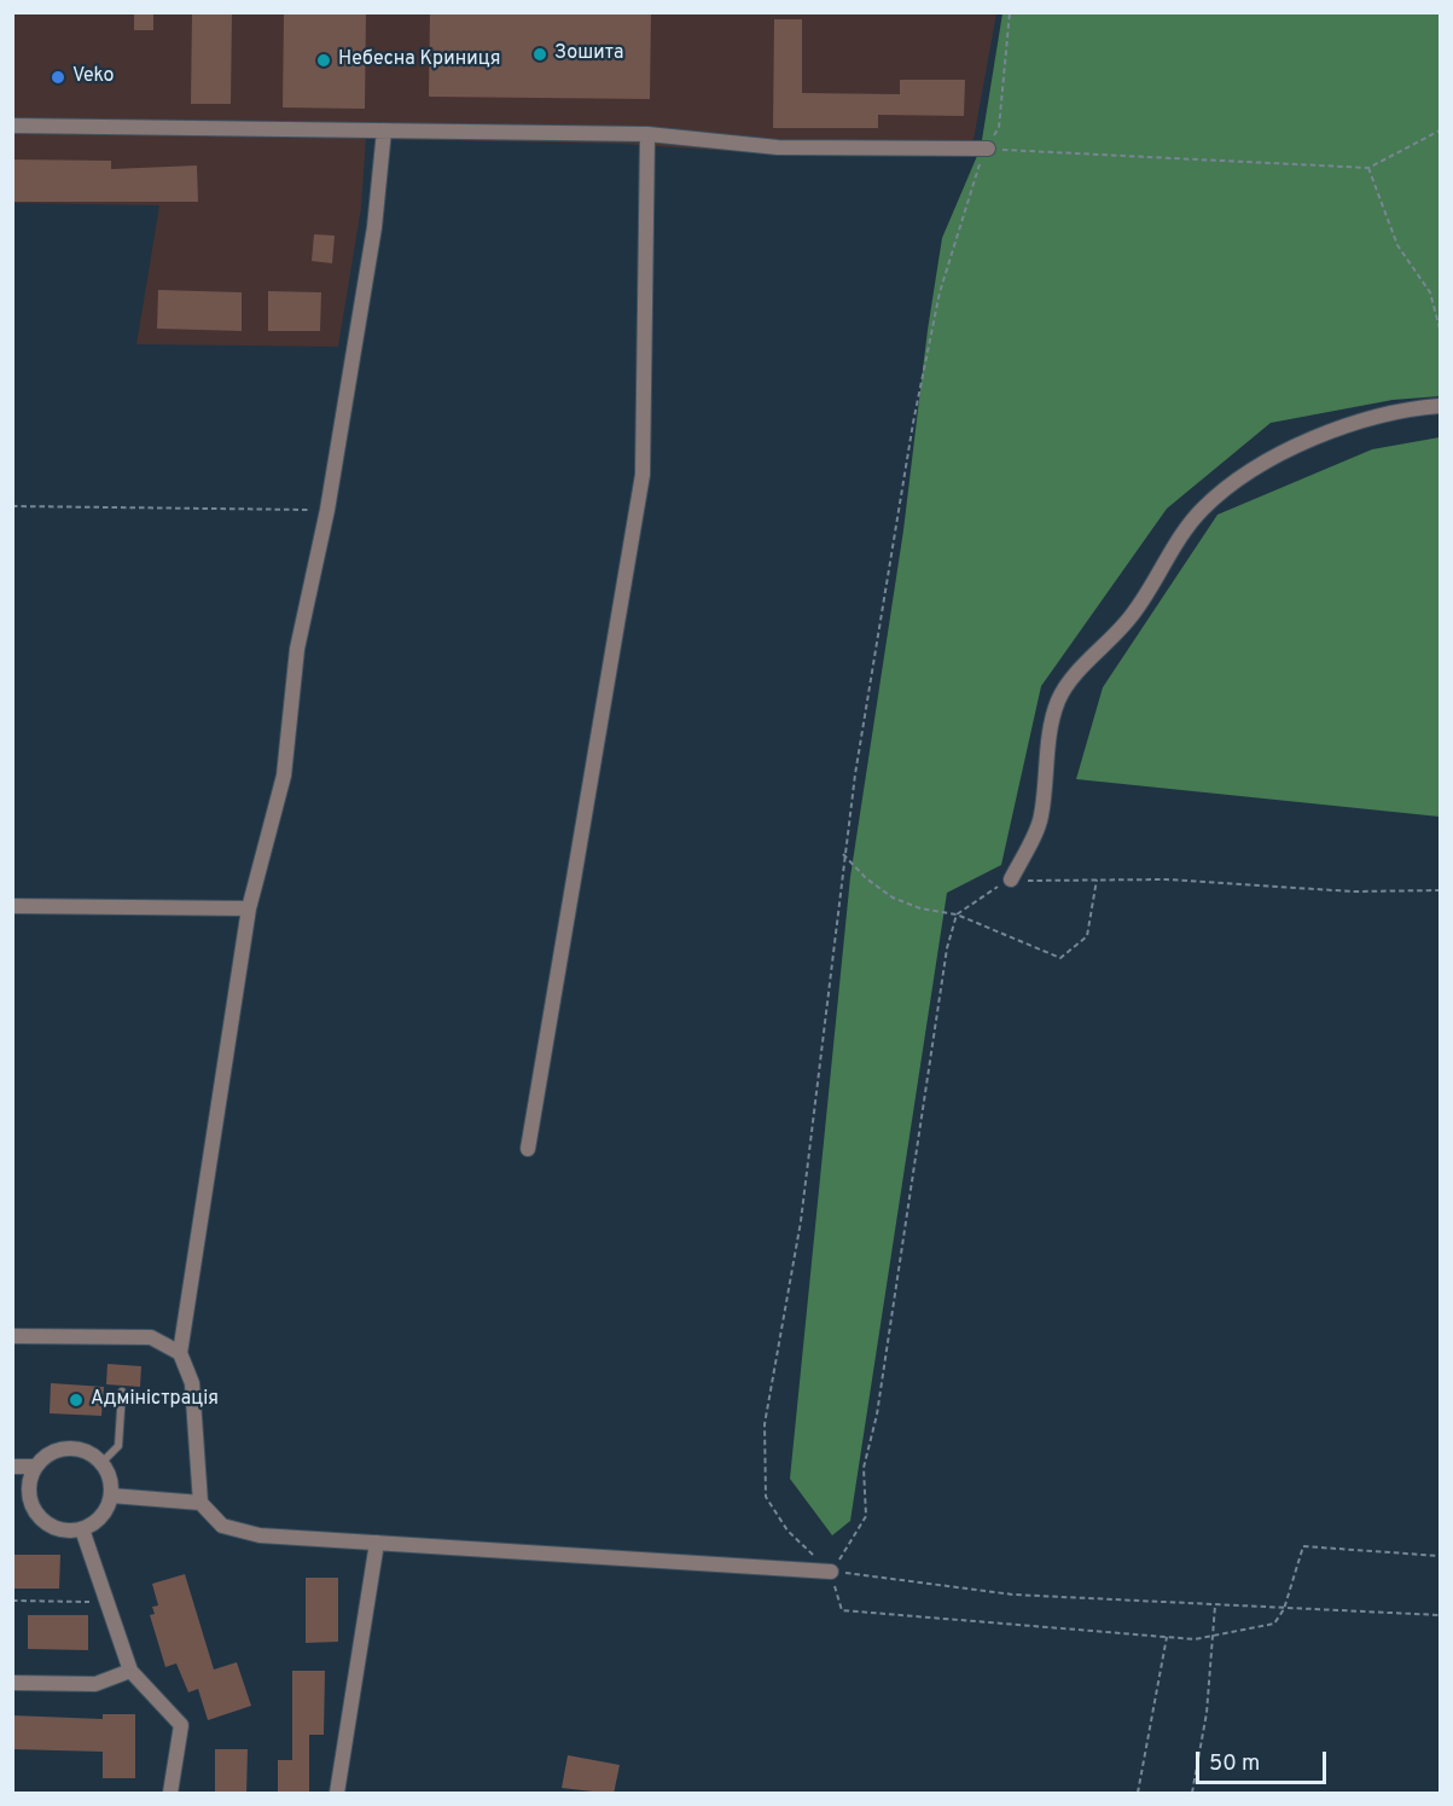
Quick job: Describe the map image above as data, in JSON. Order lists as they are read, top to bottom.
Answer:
{
  "places": [
    "Зошита",
    "Небесна Криниця",
    "Veko",
    "Адміністрація"
  ],
  "scale_bar": "50 m"
}
